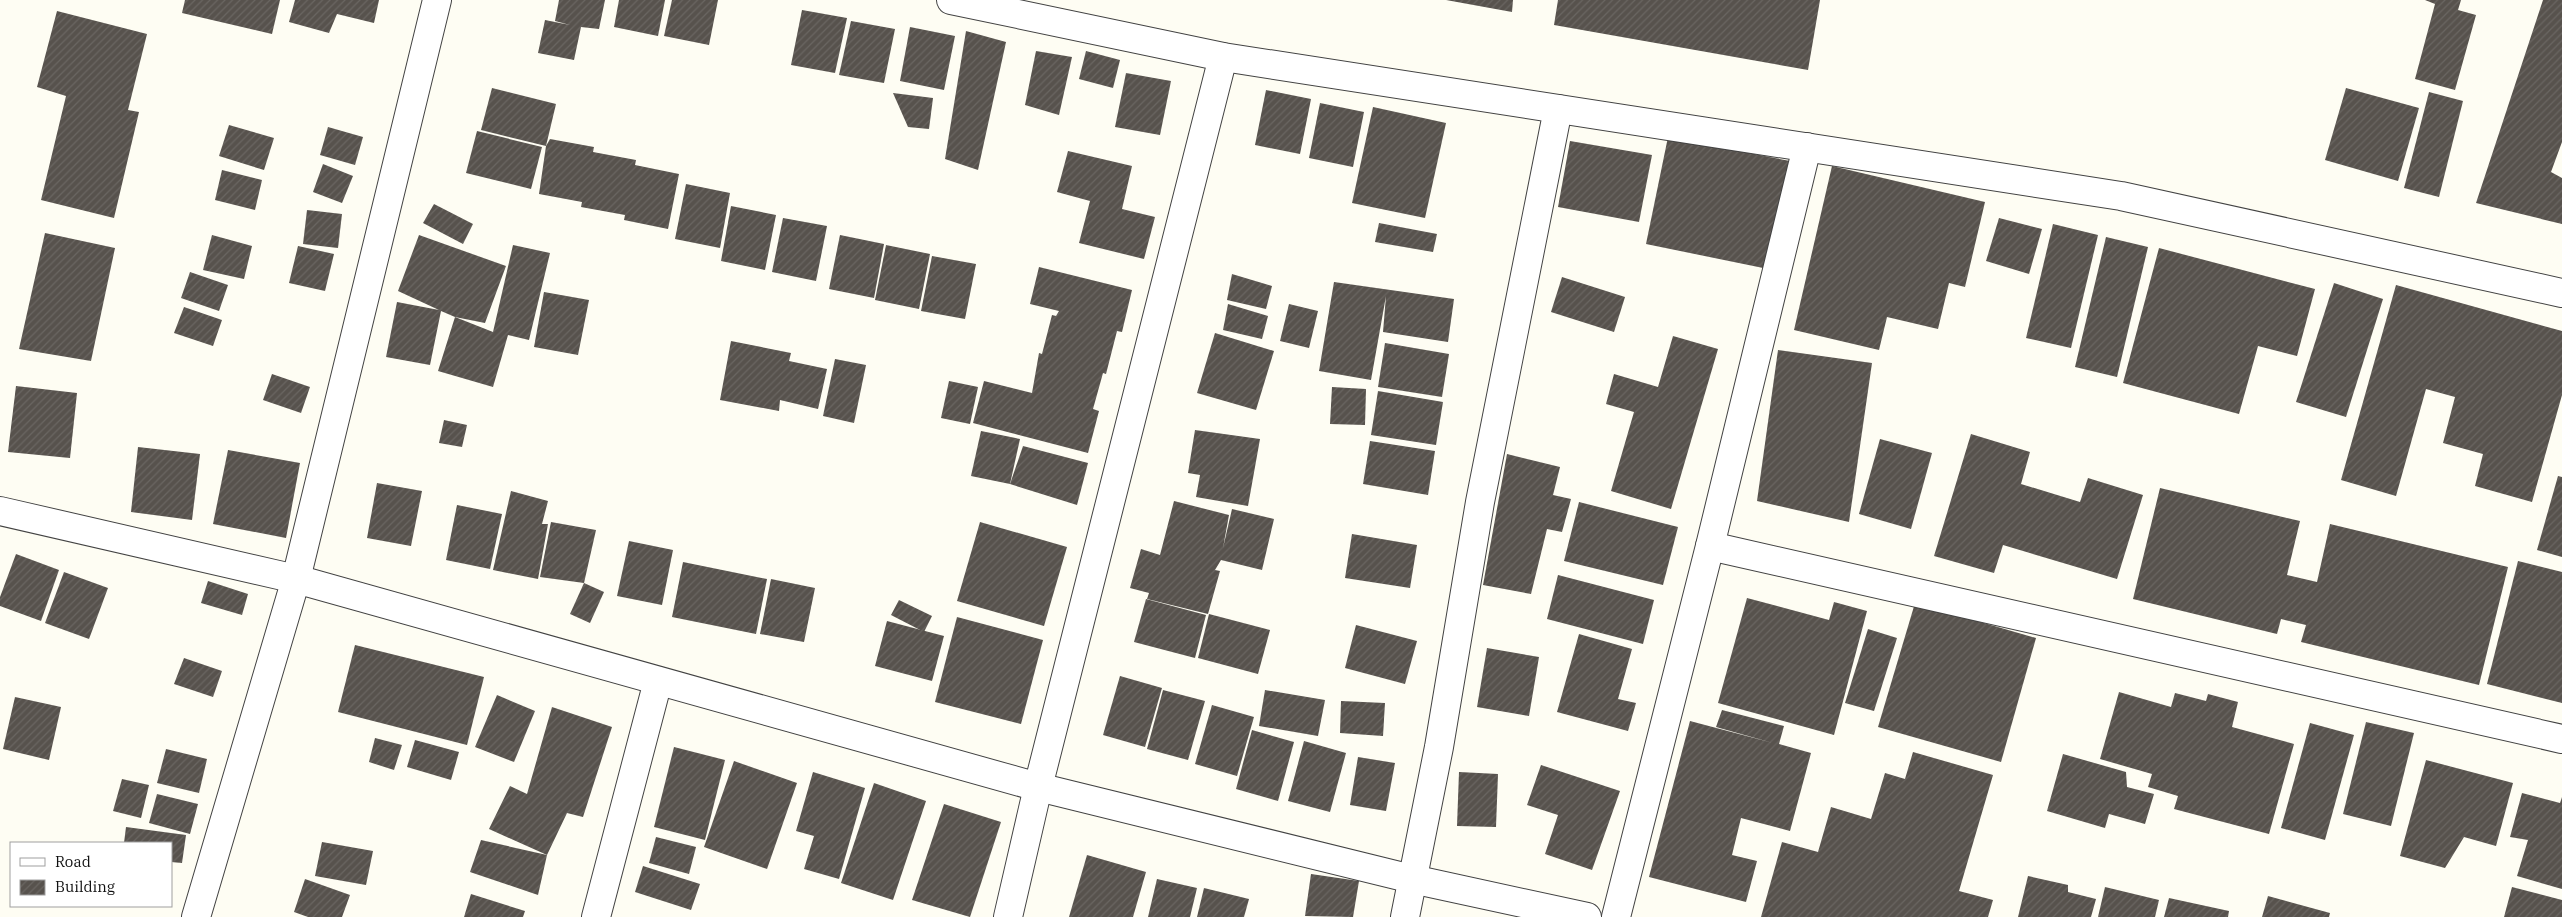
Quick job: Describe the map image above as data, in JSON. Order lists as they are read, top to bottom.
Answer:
{
  "legend": ["Road", "Building"]
}
